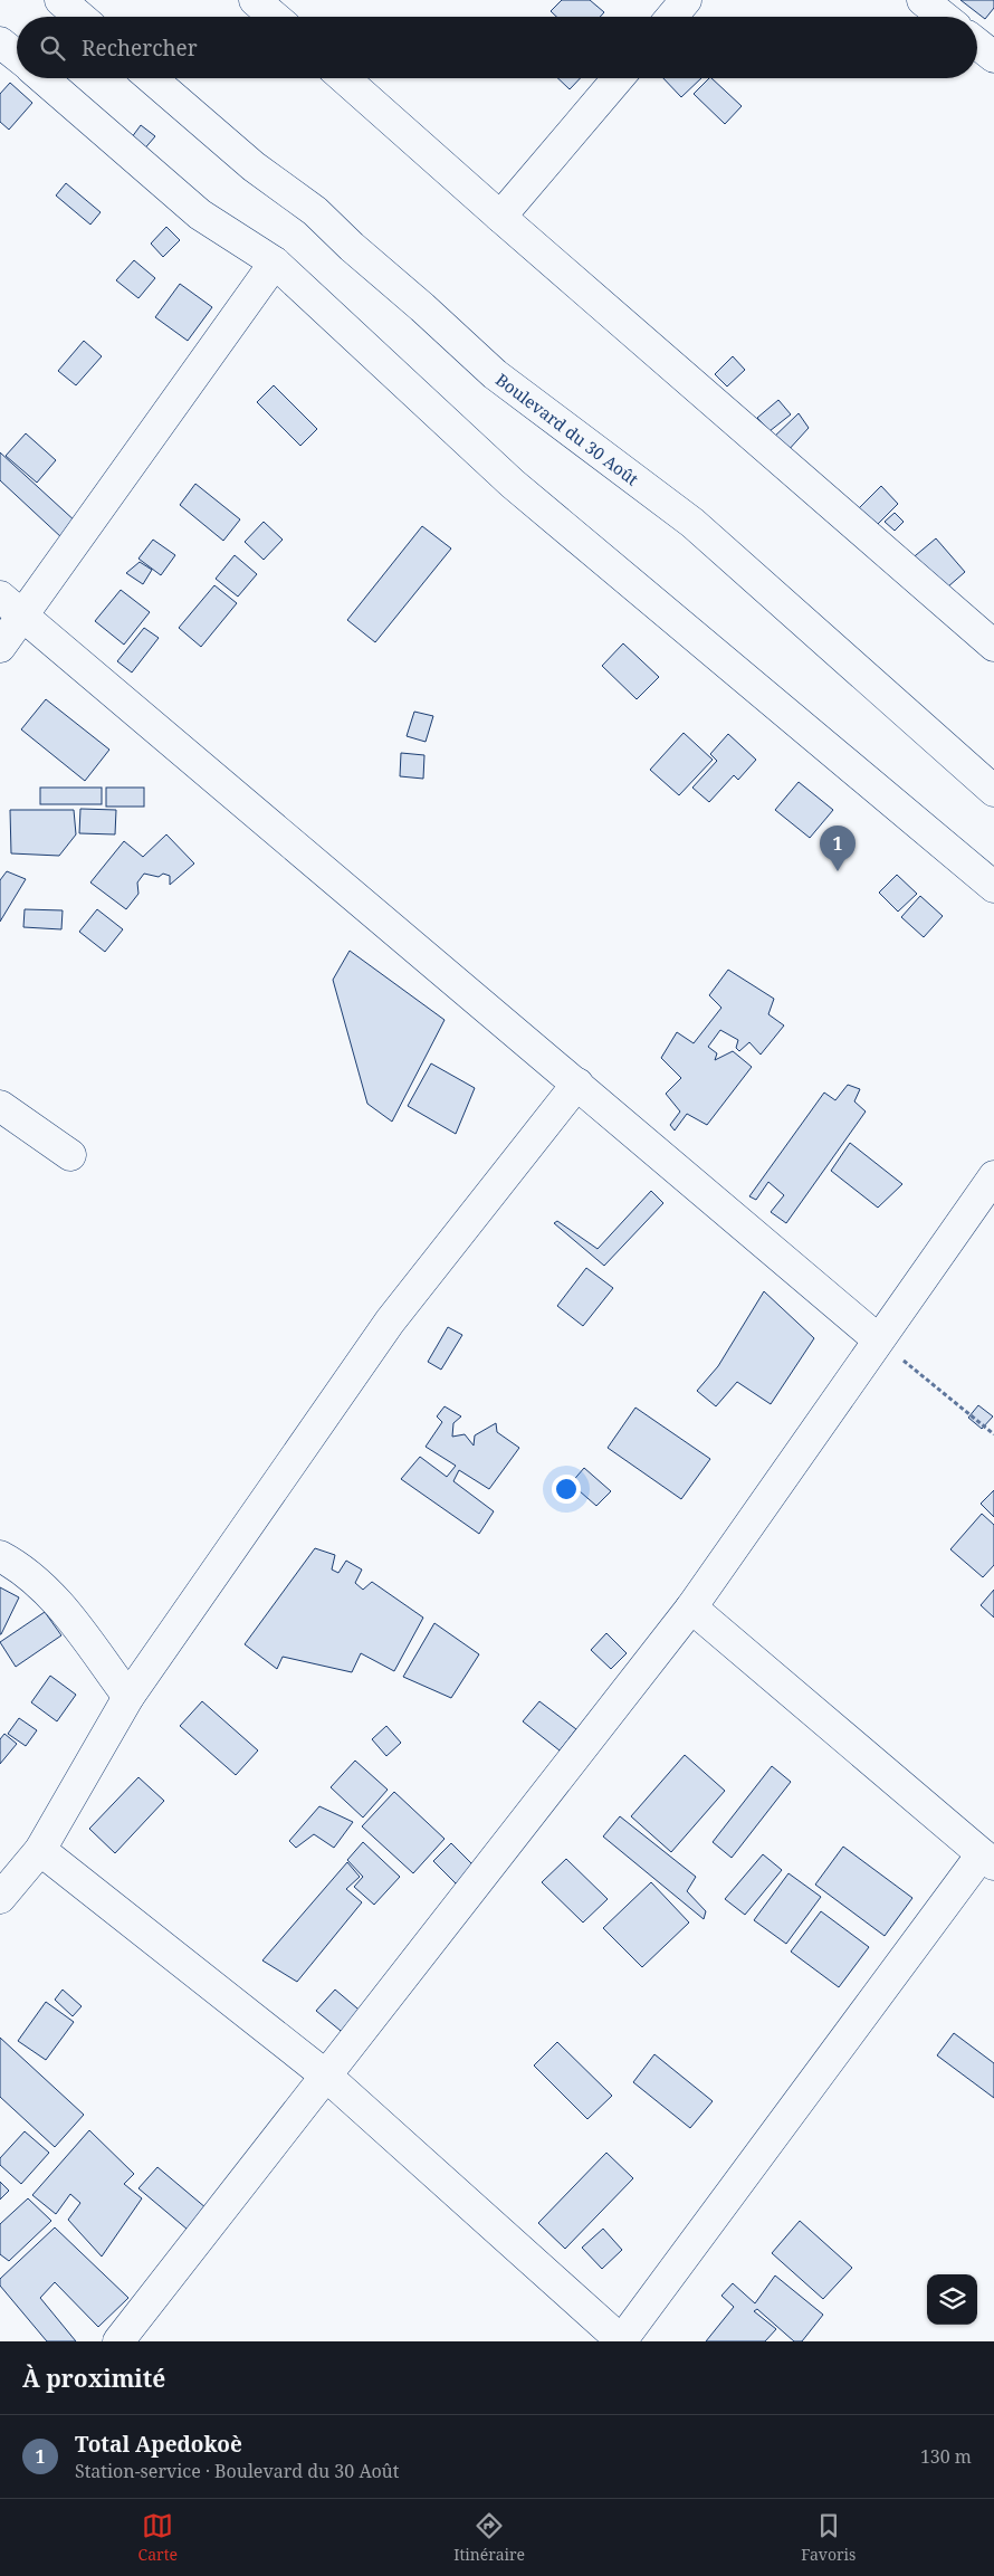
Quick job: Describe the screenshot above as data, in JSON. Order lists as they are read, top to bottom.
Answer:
{
  "streets": {
    "main road": ["Boulevard du 30 Août"]
  },
  "page": {
    "search": "Rechercher",
    "pins": "1",
    "heading": "À proximité",
    "list": [
      {
        "mark": "1",
        "name": "Total Apedokoè",
        "note": "Station-service · Boulevard du 30 Août",
        "value": "130 m"
      }
    ],
    "nav": ["Carte", "Itinéraire", "Favoris"]
  }
}
